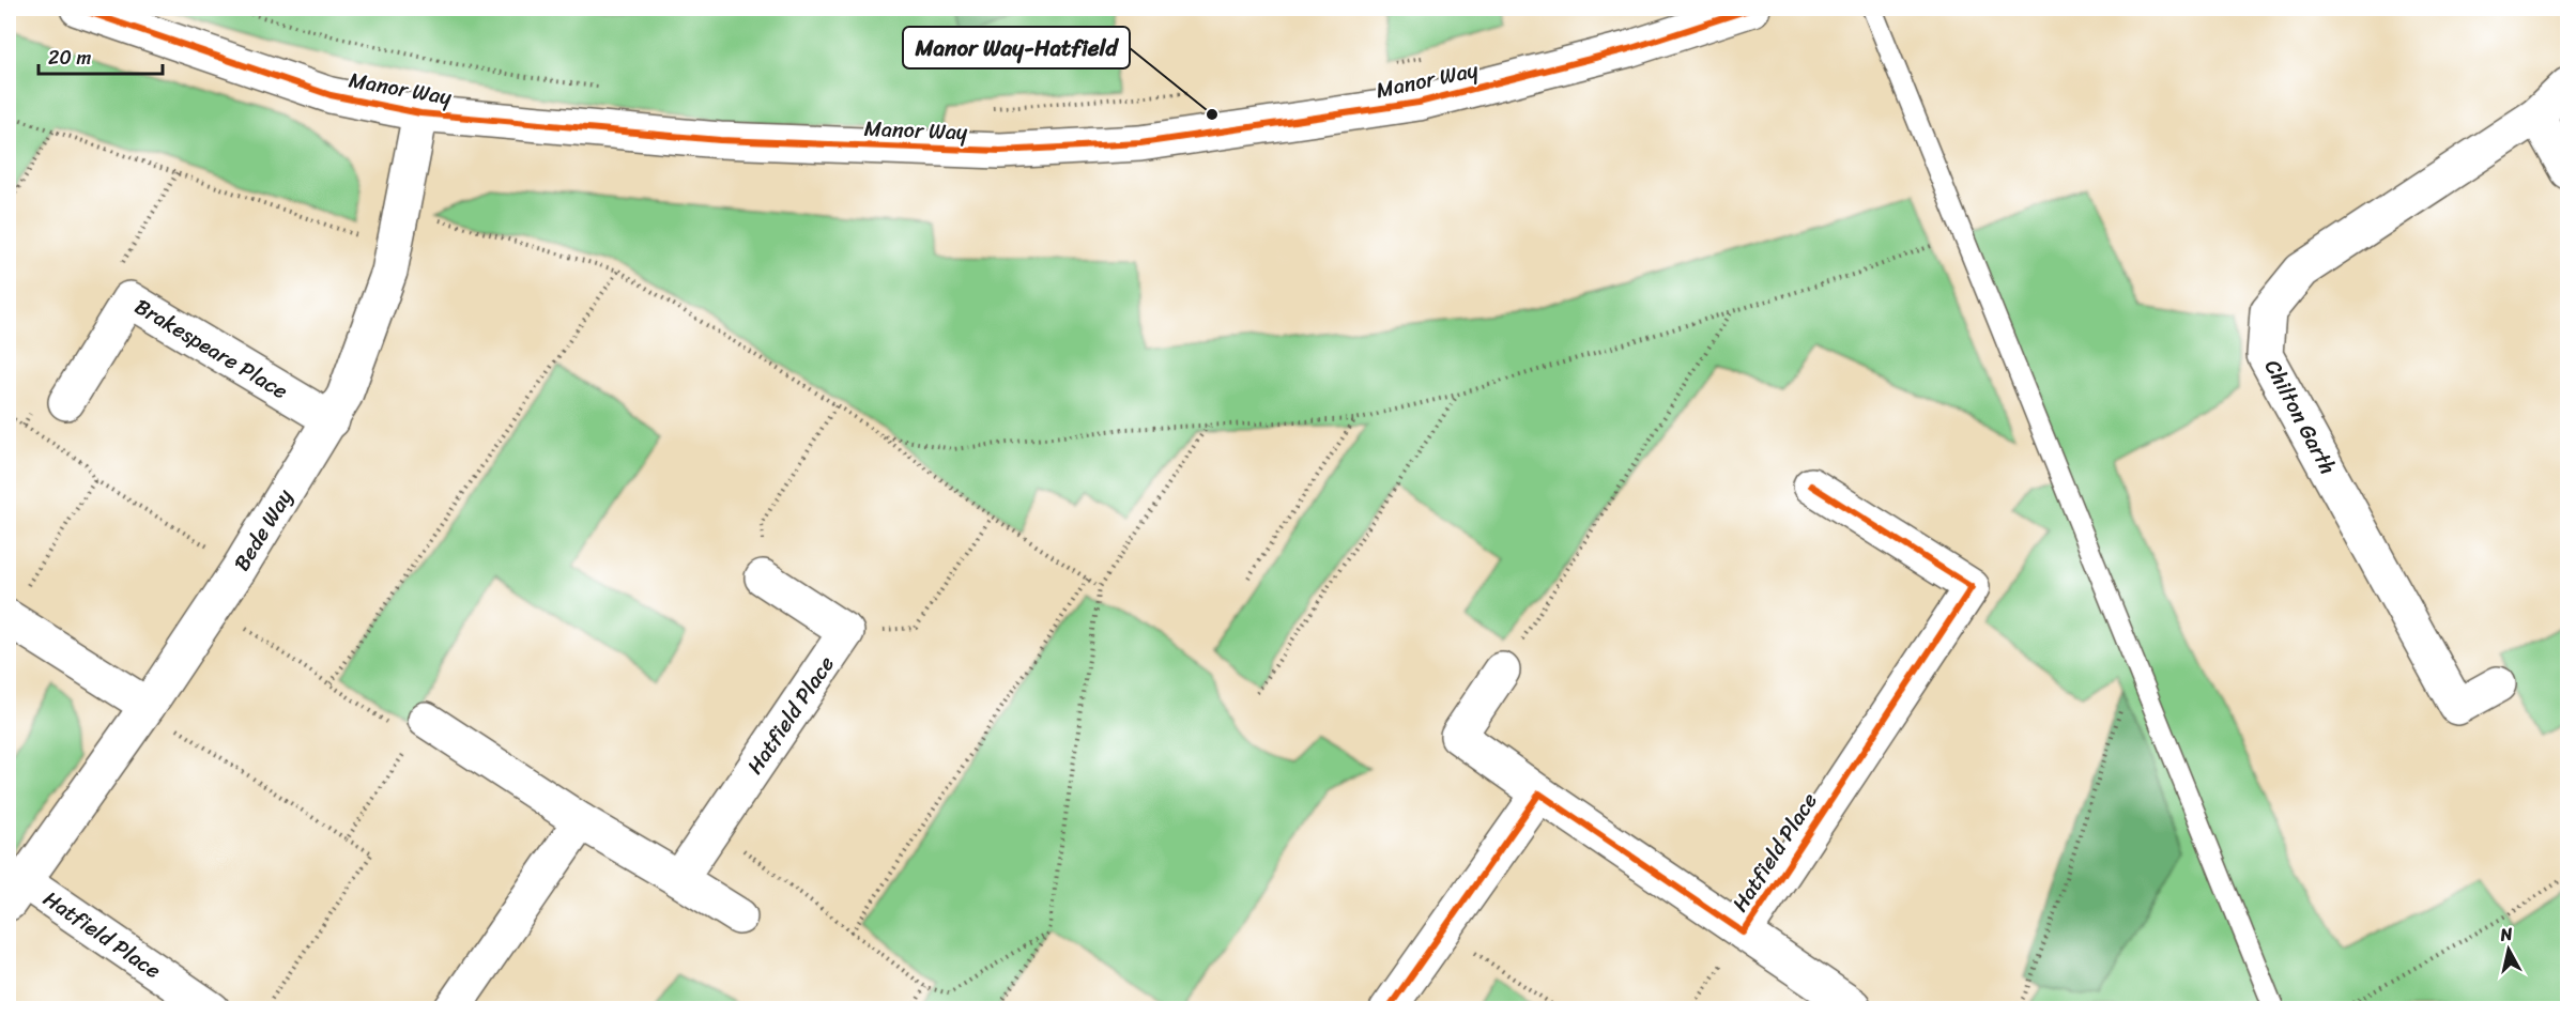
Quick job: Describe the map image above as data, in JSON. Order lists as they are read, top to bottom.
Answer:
{
  "streets": {
    "street": [
      "Manor Way",
      "Brakespeare Place",
      "Chilton Garth",
      "Bede Way",
      "Hatfield Place"
    ]
  },
  "crossings": [
    ["Manor Way", "Bede Way"],
    ["Brakespeare Place", "Bede Way"],
    ["Bede Way", "Hatfield Place"]
  ],
  "places": ["Manor Way-Hatfield"],
  "scale_bar": "20 m",
  "north": "top"
}
